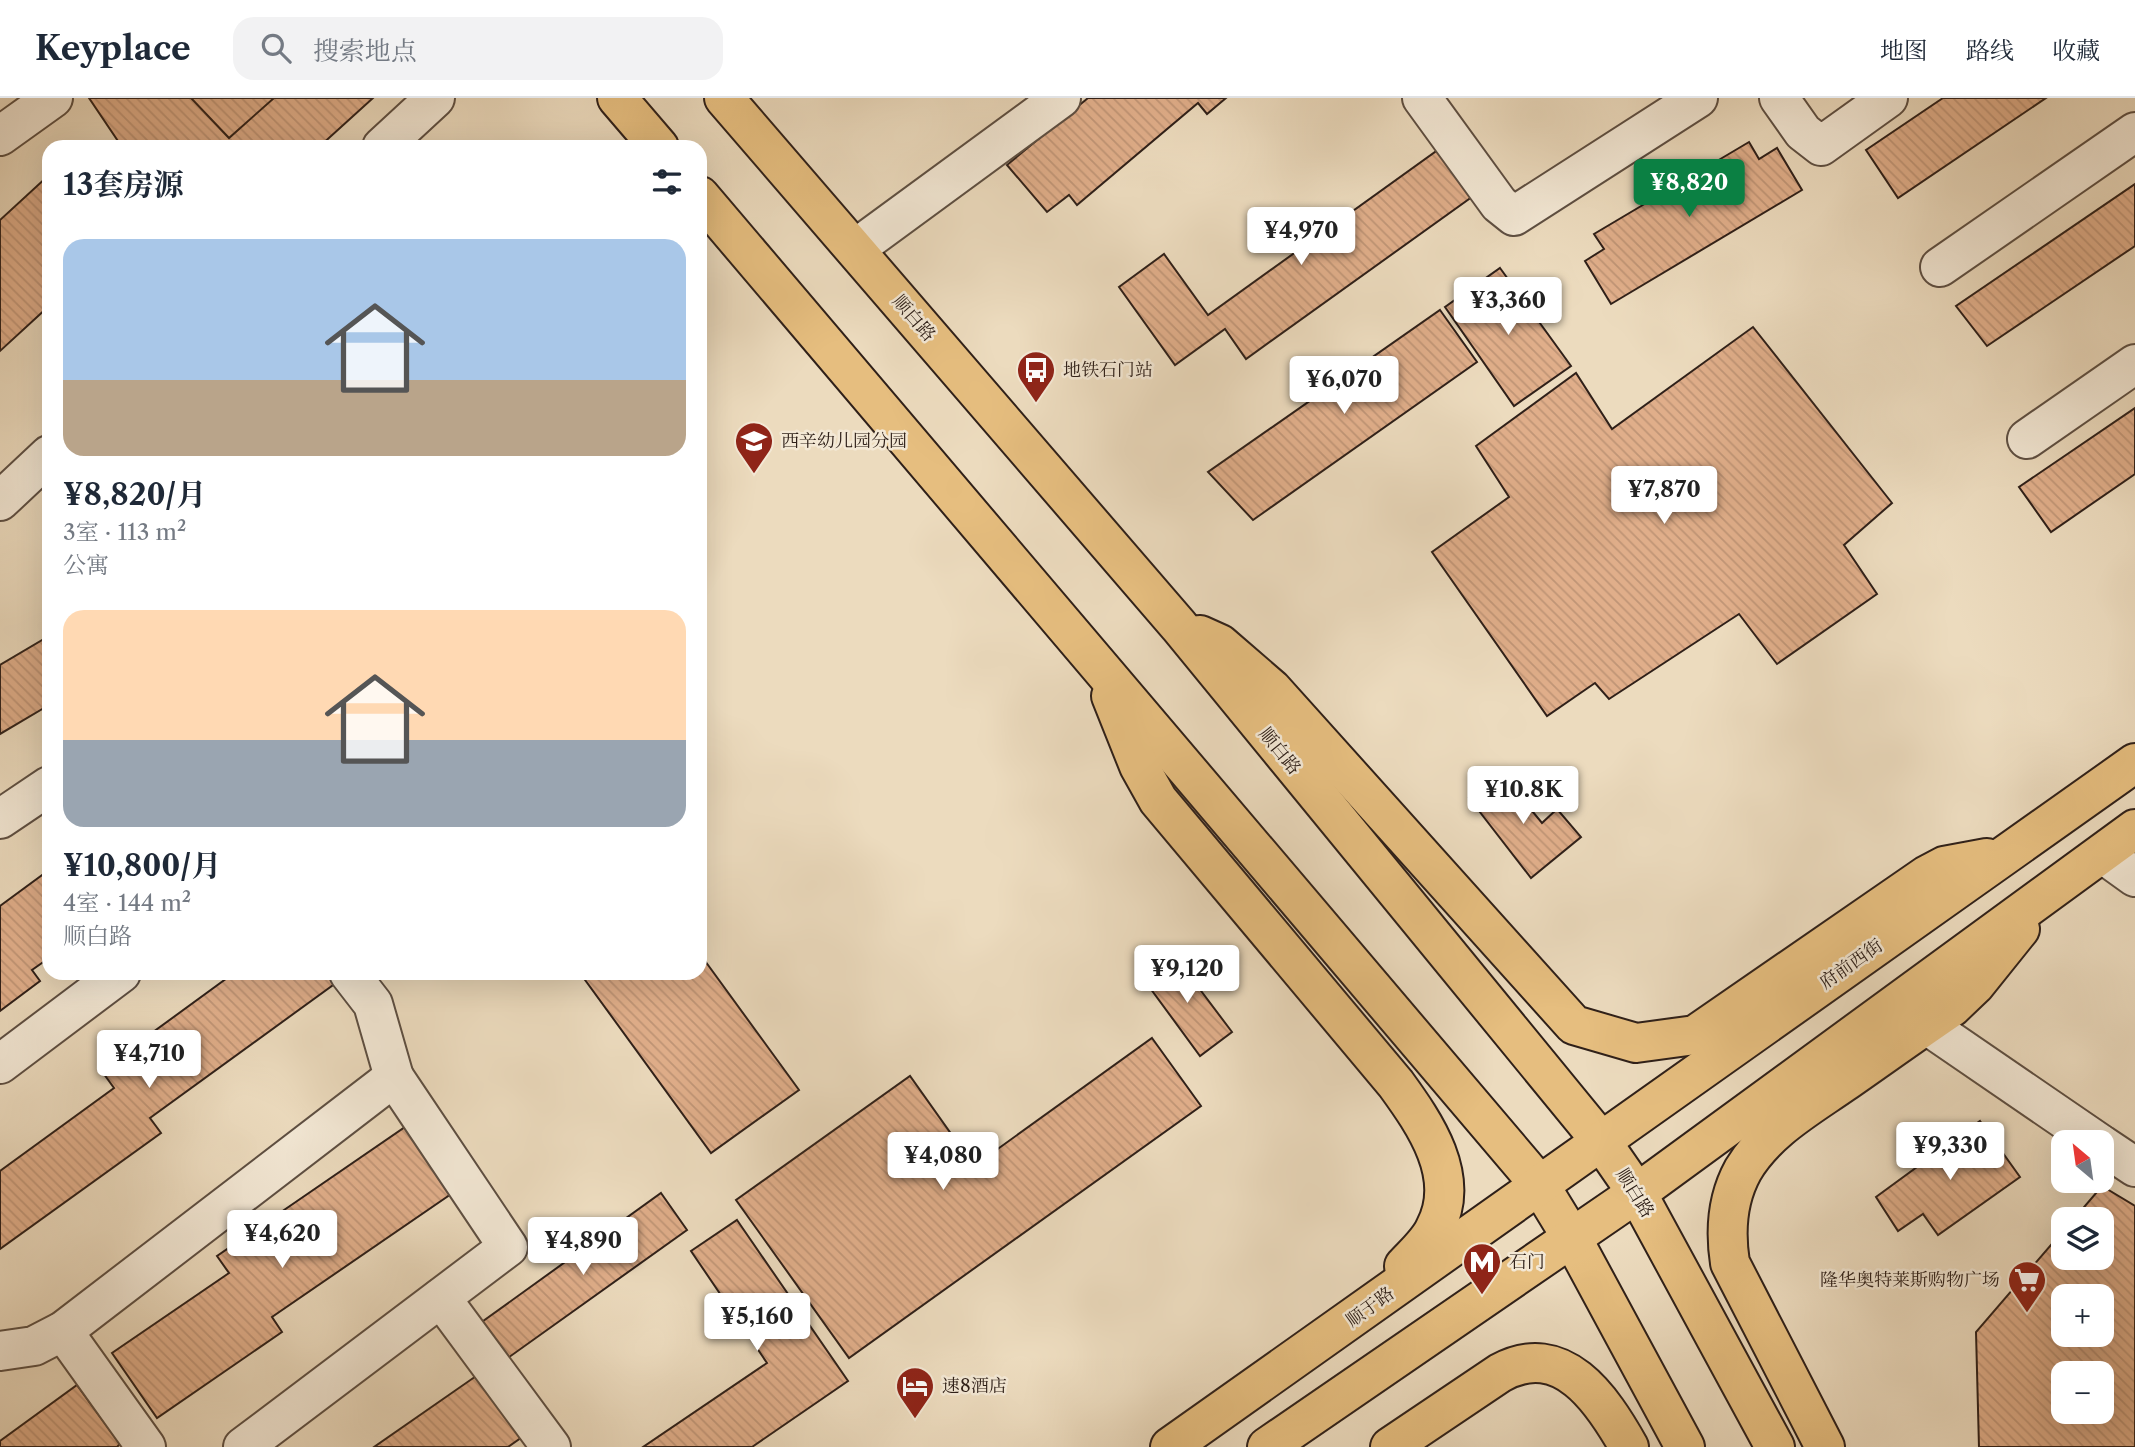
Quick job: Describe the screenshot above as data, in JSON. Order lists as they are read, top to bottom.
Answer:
{
  "streets": {
    "main road": ["顺白路", "府前西街", "顺于路"]
  },
  "crossings": [
    ["顺白路", "府前西街"],
    ["府前西街", "顺于路"]
  ],
  "places": {
    "bus stop": ["地铁石门站"],
    "school or university": ["西辛幼儿园分园"],
    "metro station": ["石门"],
    "supermarket": ["隆华奥特莱斯购物广场"],
    "hotel": ["速8酒店"]
  },
  "north": "top left",
  "page": {
    "header": "Keyplace",
    "search": "搜索地点",
    "nav": ["地图", "路线", "收藏"],
    "heading": "13套房源",
    "price": [
      "¥8,820",
      "¥4,970",
      "¥3,360",
      "¥6,070",
      "¥7,870",
      "¥10.8K",
      "¥9,120",
      "¥4,710",
      "¥9,330",
      "¥4,080",
      "¥4,620",
      "¥4,890",
      "¥5,160"
    ],
    "list": [
      {
        "name": "¥8,820/月",
        "note": "3室 · 113 m² · 公寓"
      },
      {
        "name": "¥10,800/月",
        "note": "4室 · 144 m² · 顺白路"
      }
    ],
    "map_buttons": ["+", "−"]
  }
}
